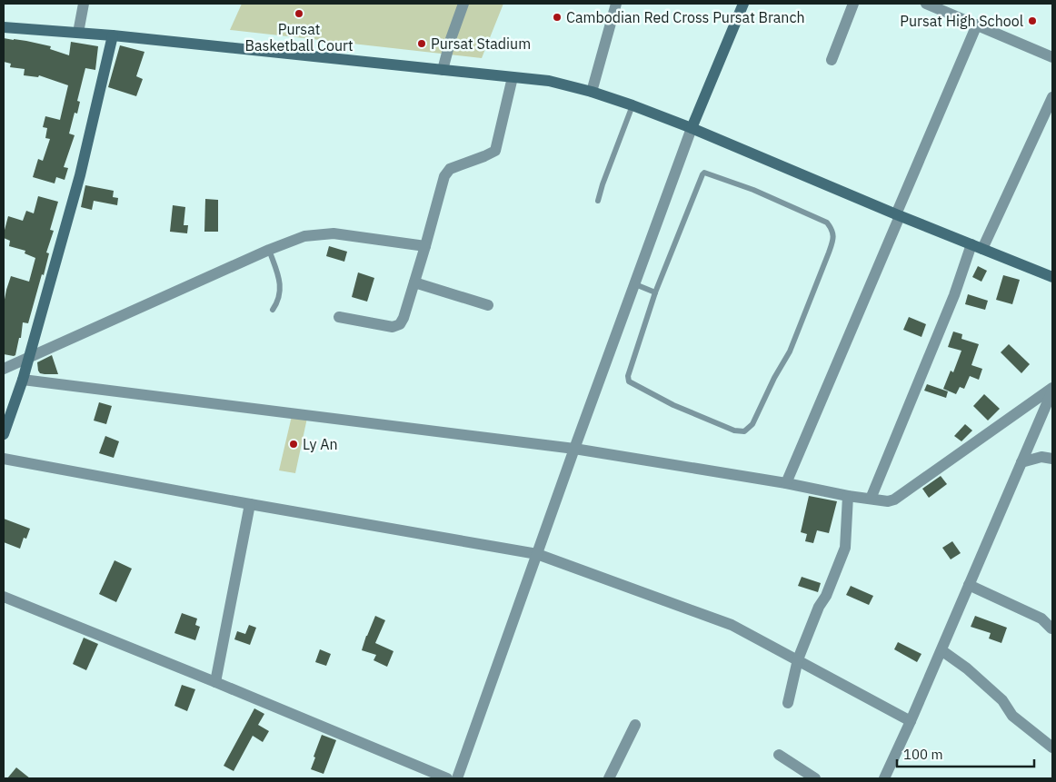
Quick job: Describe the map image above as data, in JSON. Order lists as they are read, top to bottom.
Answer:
{
  "places": [
    "Pursat Basketball Court",
    "Cambodian Red Cross Pursat Branch",
    "Pursat High School",
    "Pursat Stadium",
    "Ly An"
  ],
  "scale_bar": "100 m"
}
